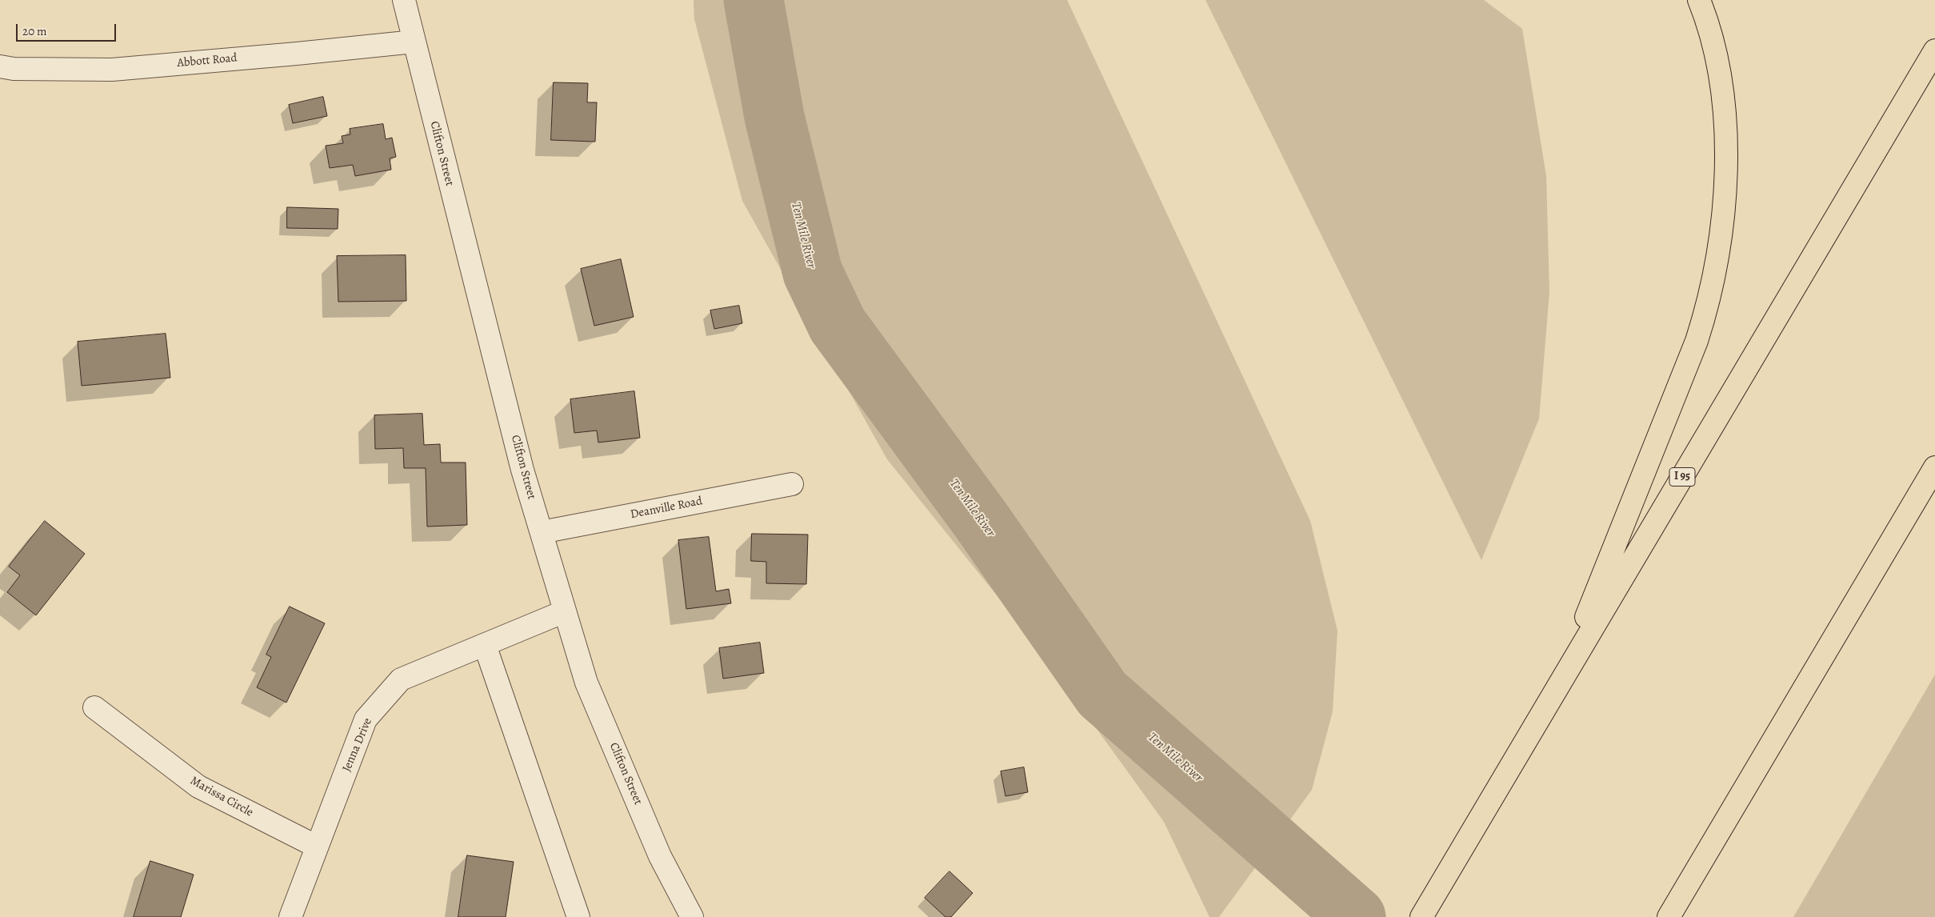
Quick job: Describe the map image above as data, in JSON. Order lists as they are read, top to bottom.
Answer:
{
  "streets": {
    "highway": ["I 95"],
    "street": [
      "Abbott Road",
      "Clifton Street",
      "Deanville Road",
      "Jenna Drive",
      "Marissa Circle"
    ]
  },
  "crossings": [
    ["Abbott Road", "Clifton Street"],
    ["Clifton Street", "Deanville Road"],
    ["Clifton Street", "Jenna Drive"],
    ["Jenna Drive", "Marissa Circle"]
  ],
  "water": ["Ten Mile River"],
  "scale_bar": "20 m"
}
